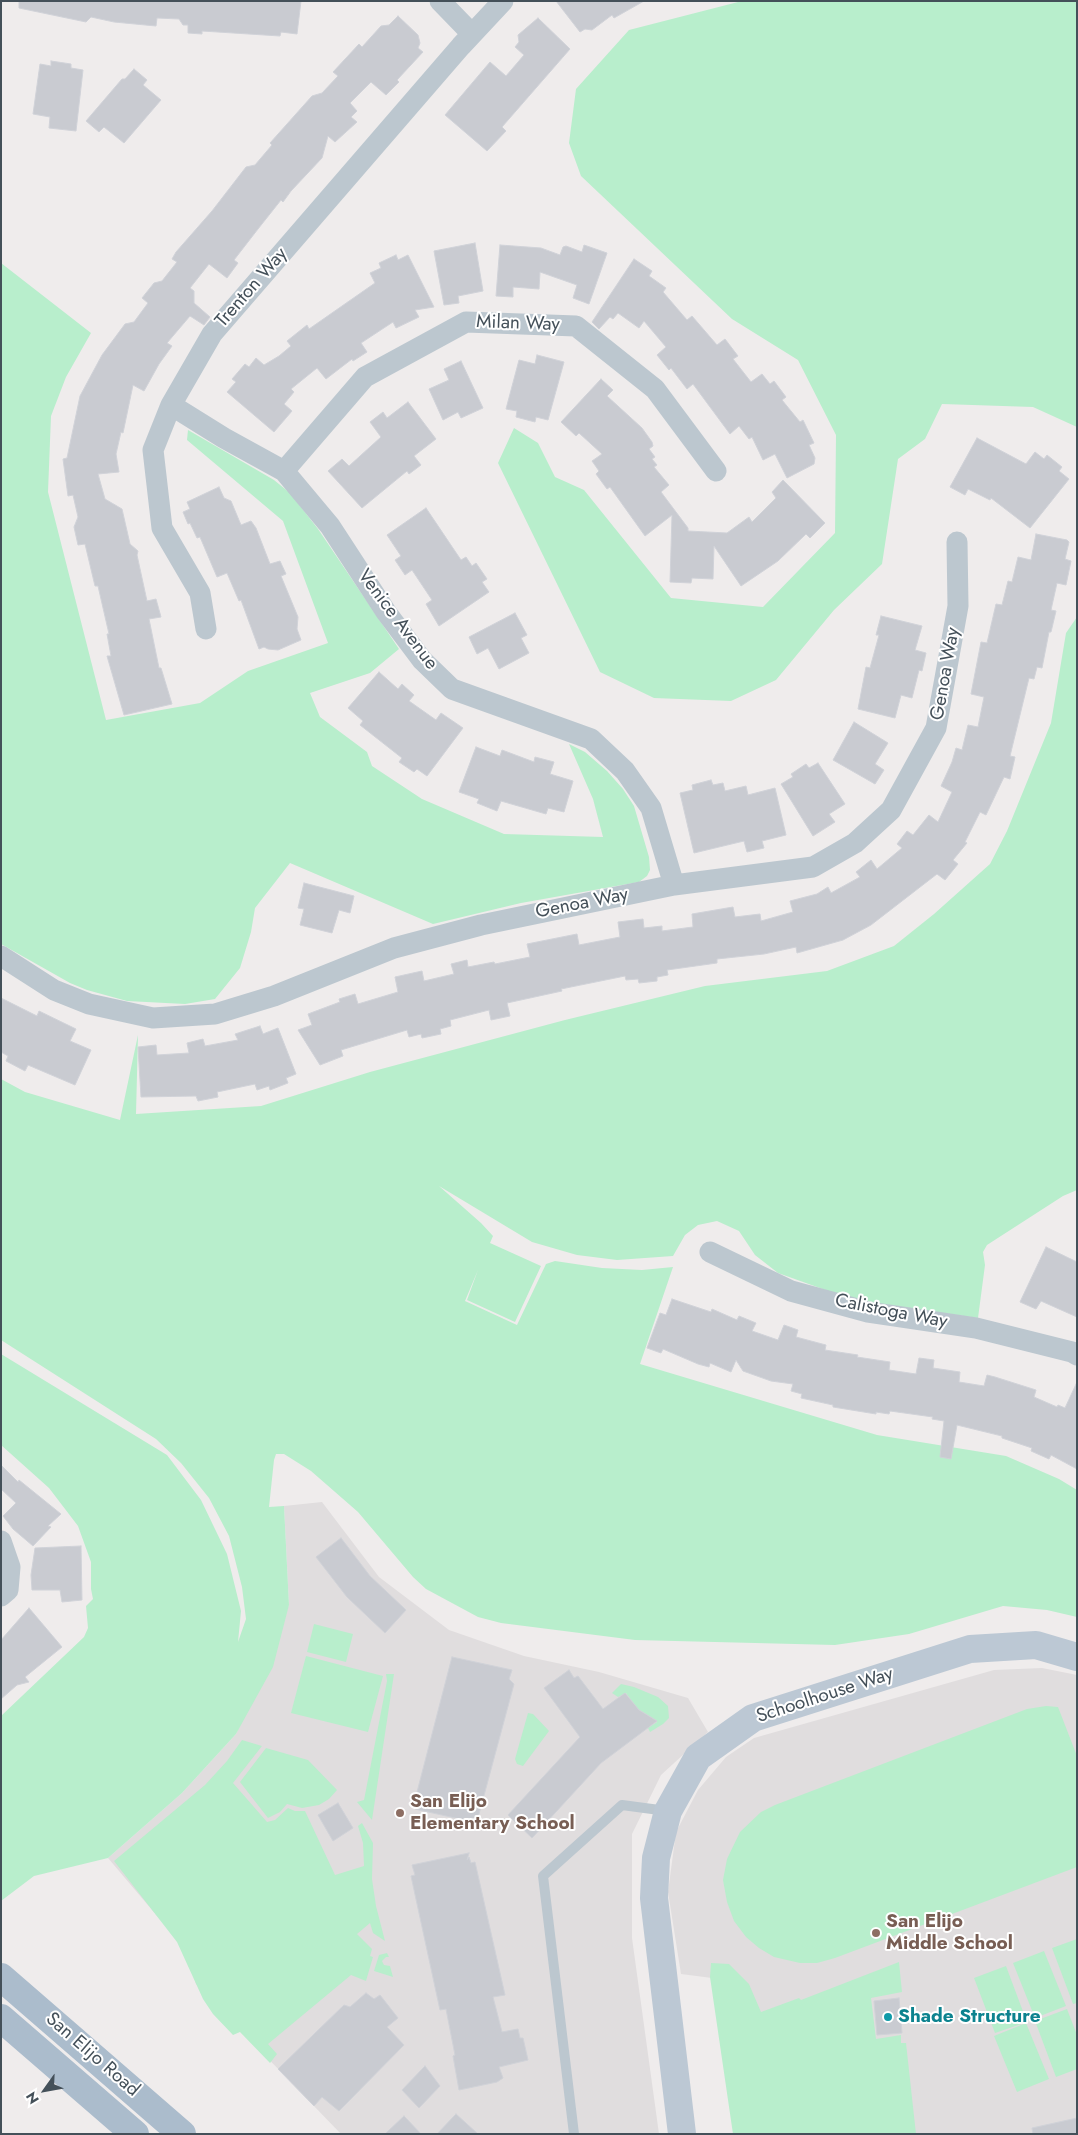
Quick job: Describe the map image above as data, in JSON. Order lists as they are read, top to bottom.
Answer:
{
  "streets": {
    "main road": ["San Elijo Road"],
    "street": [
      "Trenton Way",
      "Milan Way",
      "Venice Avenue",
      "Genoa Way",
      "Calistoga Way",
      "Schoolhouse Way"
    ]
  },
  "crossings": [
    ["Trenton Way", "Venice Avenue"],
    ["Milan Way", "Venice Avenue"],
    ["Venice Avenue", "Genoa Way"]
  ],
  "places": ["San Elijo Elementary School", "San Elijo Middle School", "Shade Structure"],
  "north": "bottom left"
}
